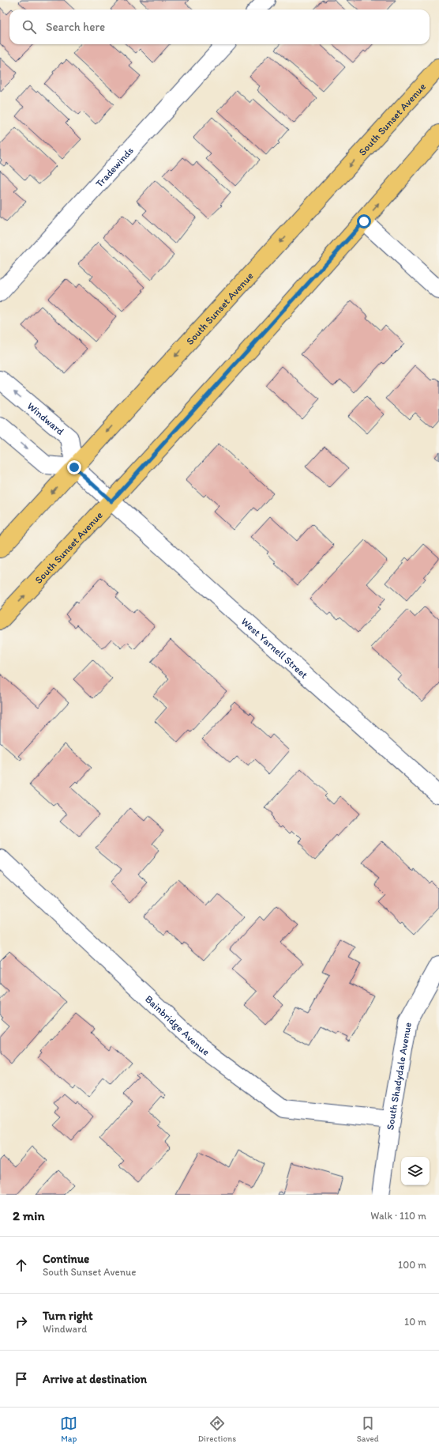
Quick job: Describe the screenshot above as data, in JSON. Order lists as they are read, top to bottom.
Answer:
{
  "streets": {
    "main road": ["South Sunset Avenue"],
    "street": [
      "Tradewinds",
      "Windward",
      "West Yarnell Street",
      "Bainbridge Avenue",
      "South Shadydale Avenue"
    ]
  },
  "crossings": [
    ["South Sunset Avenue", "Windward"],
    ["South Sunset Avenue", "West Yarnell Street"],
    ["Bainbridge Avenue", "South Shadydale Avenue"]
  ],
  "one_way": ["Windward"],
  "page": {
    "search": "Search here",
    "heading": ["2 min", "Walk · 110 m"],
    "list": [
      ["Continue", "South Sunset Avenue", "100 m"],
      ["Turn right", "Windward", "10 m"],
      "Arrive at destination"
    ],
    "nav": ["Map", "Directions", "Saved"]
  }
}
